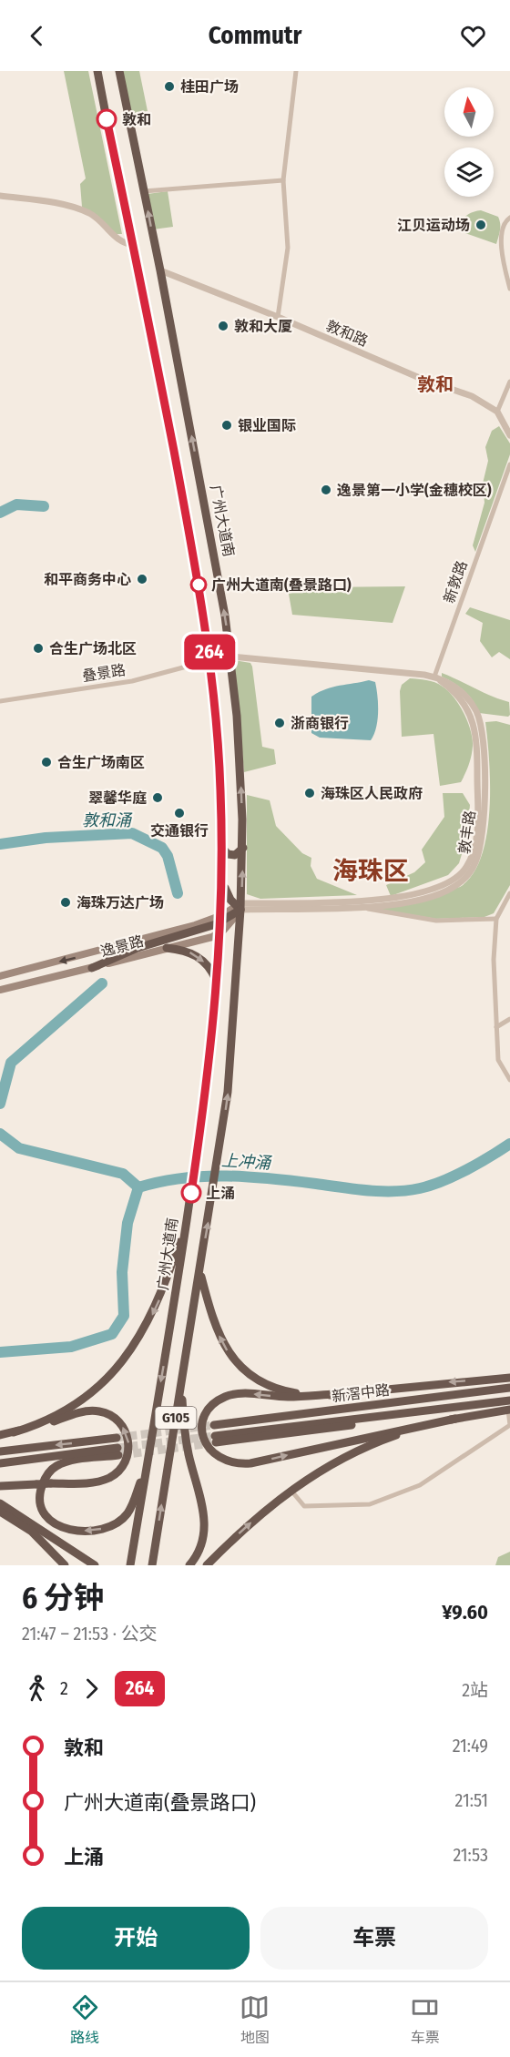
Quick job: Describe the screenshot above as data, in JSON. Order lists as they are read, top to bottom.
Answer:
{
  "streets": {
    "highway": ["广州大道南", "新滘中路", "G105"],
    "main road": ["逸景路"],
    "street": [
      "敦和路",
      "新敦路",
      "叠景路",
      "敦丰路"
    ]
  },
  "crossings": [
    ["敦和路", "广州大道南"],
    ["广州大道南", "叠景路"],
    ["广州大道南", "敦丰路"],
    ["广州大道南", "逸景路"],
    ["新敦路", "敦丰路"]
  ],
  "districts": ["敦和", "海珠区"],
  "water": ["敦和涌", "上冲涌"],
  "places": [
    "桂田广场",
    "敦和",
    "江贝运动场",
    "敦和大厦",
    "银业国际",
    "逸景第一小学(金穗校区)",
    "和平商务中心",
    "广州大道南(叠景路口)",
    "合生广场北区",
    "浙商银行",
    "合生广场南区",
    "海珠区人民政府",
    "翠馨华庭",
    "交通银行",
    "海珠万达广场",
    "上涌"
  ],
  "lines": ["bus line 264"],
  "north": "top",
  "page": {
    "header": "Commutr",
    "on_map": "264",
    "heading": ["6 分钟", "21:47 – 21:53 · 公交", "¥9.60"],
    "legs": ["2", "264", "2站"],
    "list": [
      {
        "name": "敦和",
        "value": "21:49"
      },
      {
        "name": "广州大道南(叠景路口)",
        "value": "21:51"
      },
      {
        "name": "上涌",
        "value": "21:53"
      }
    ],
    "buttons": ["开始", "车票"],
    "tabs": ["路线", "地图", "车票"]
  }
}
